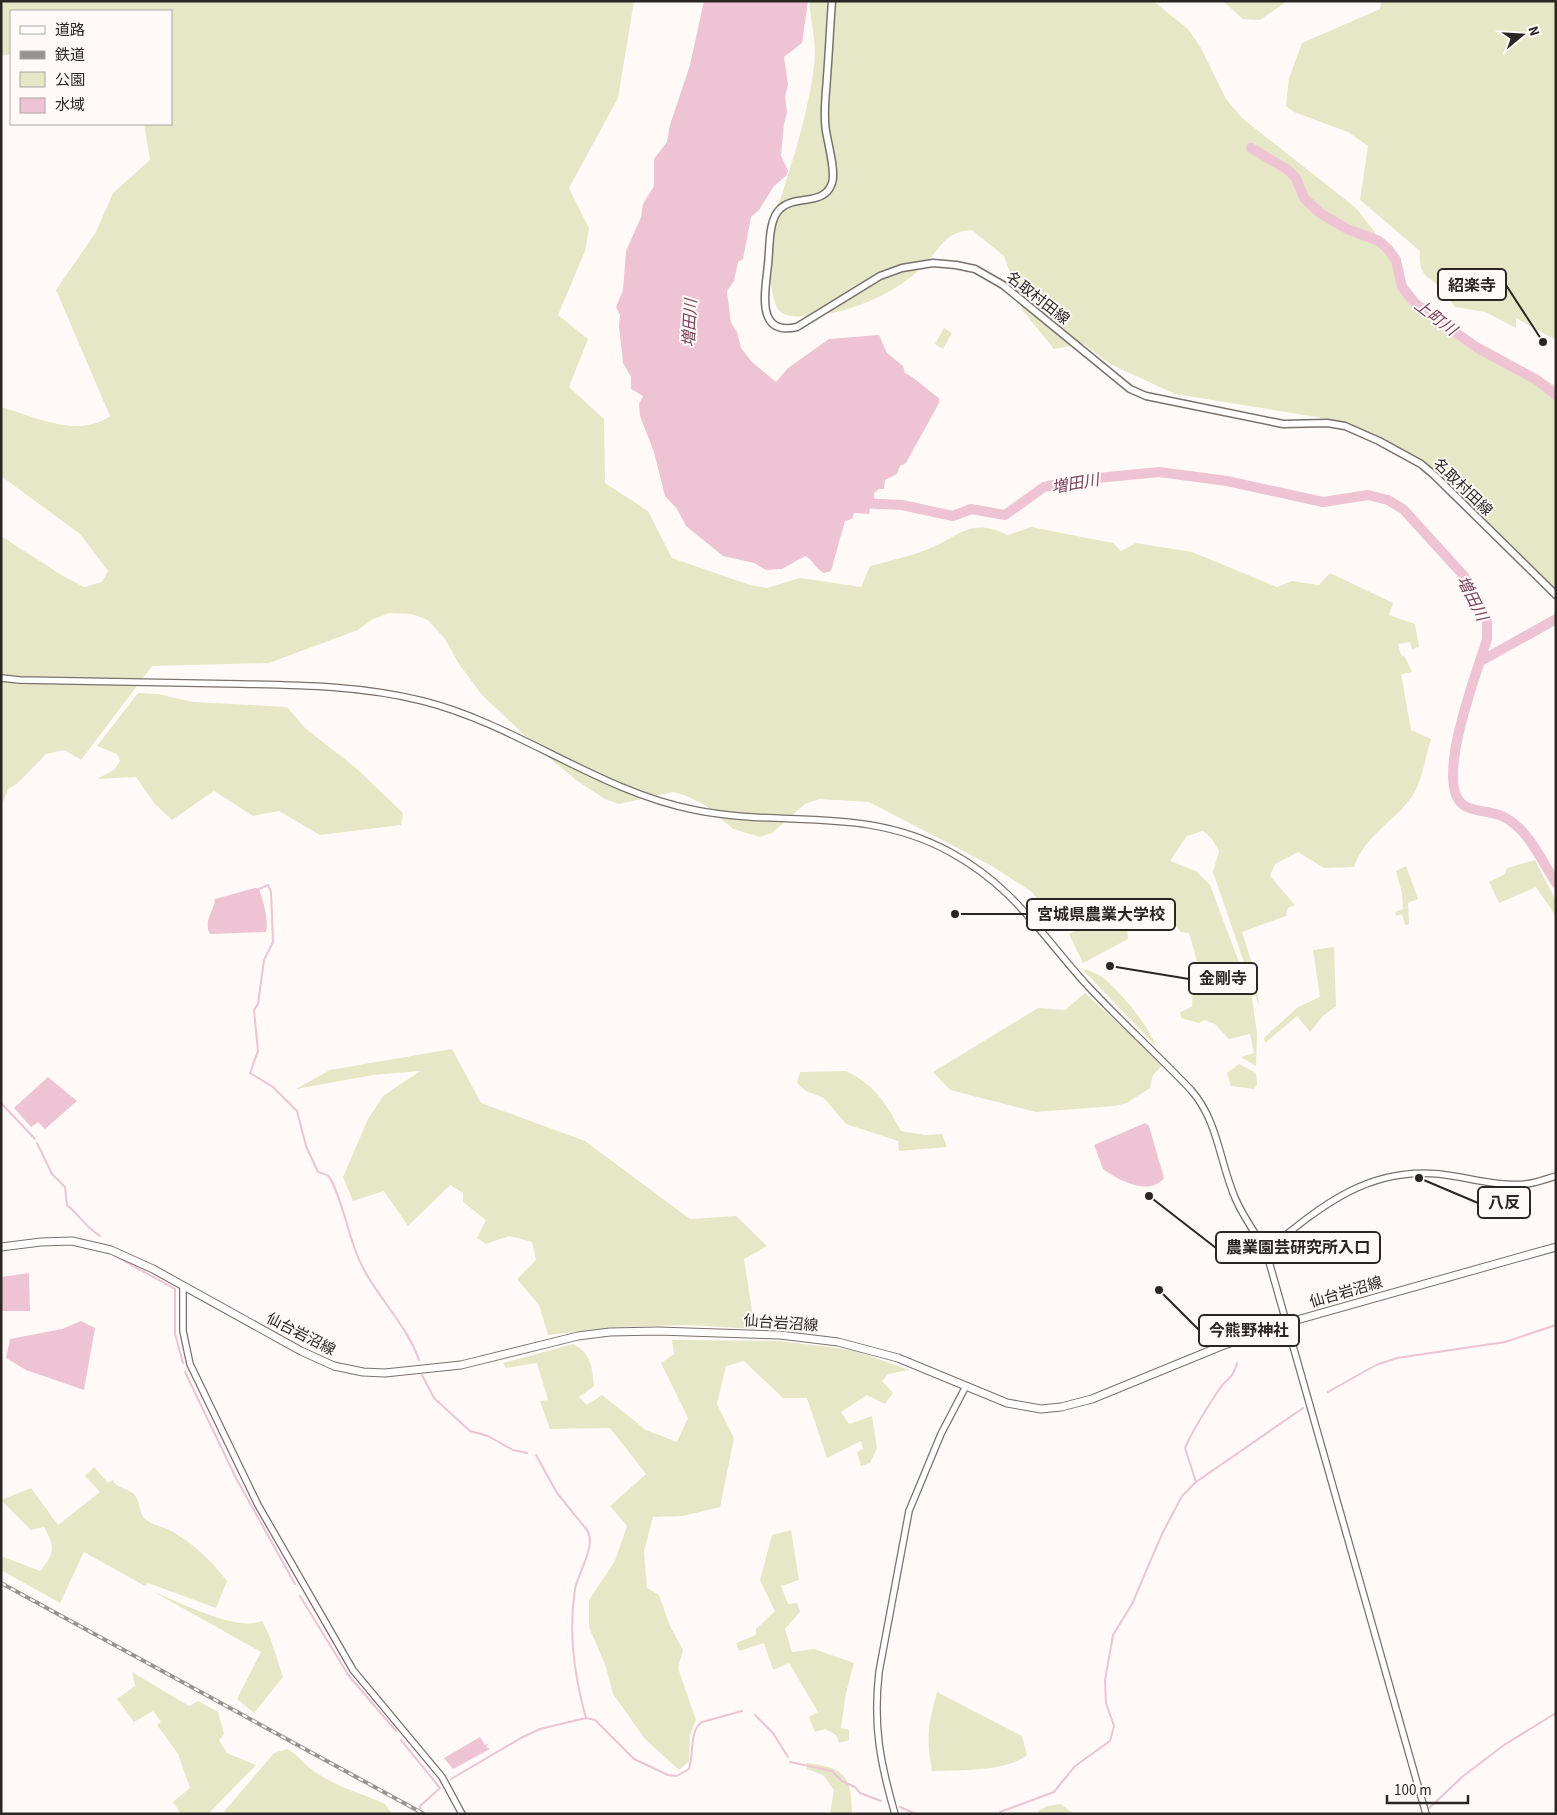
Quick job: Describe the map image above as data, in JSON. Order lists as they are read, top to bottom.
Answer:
{
  "streets": {
    "main road": ["名取村田線", "仙台岩沼線"]
  },
  "water": ["上町川", "増田川"],
  "places": [
    "紹楽寺",
    "宮城県農業大学校",
    "金剛寺",
    "八反",
    "農業園芸研究所入口",
    "今熊野神社"
  ],
  "legend": [
    "道路",
    "鉄道",
    "公園",
    "水域"
  ],
  "scale_bar": "100 m",
  "north": "right"
}
